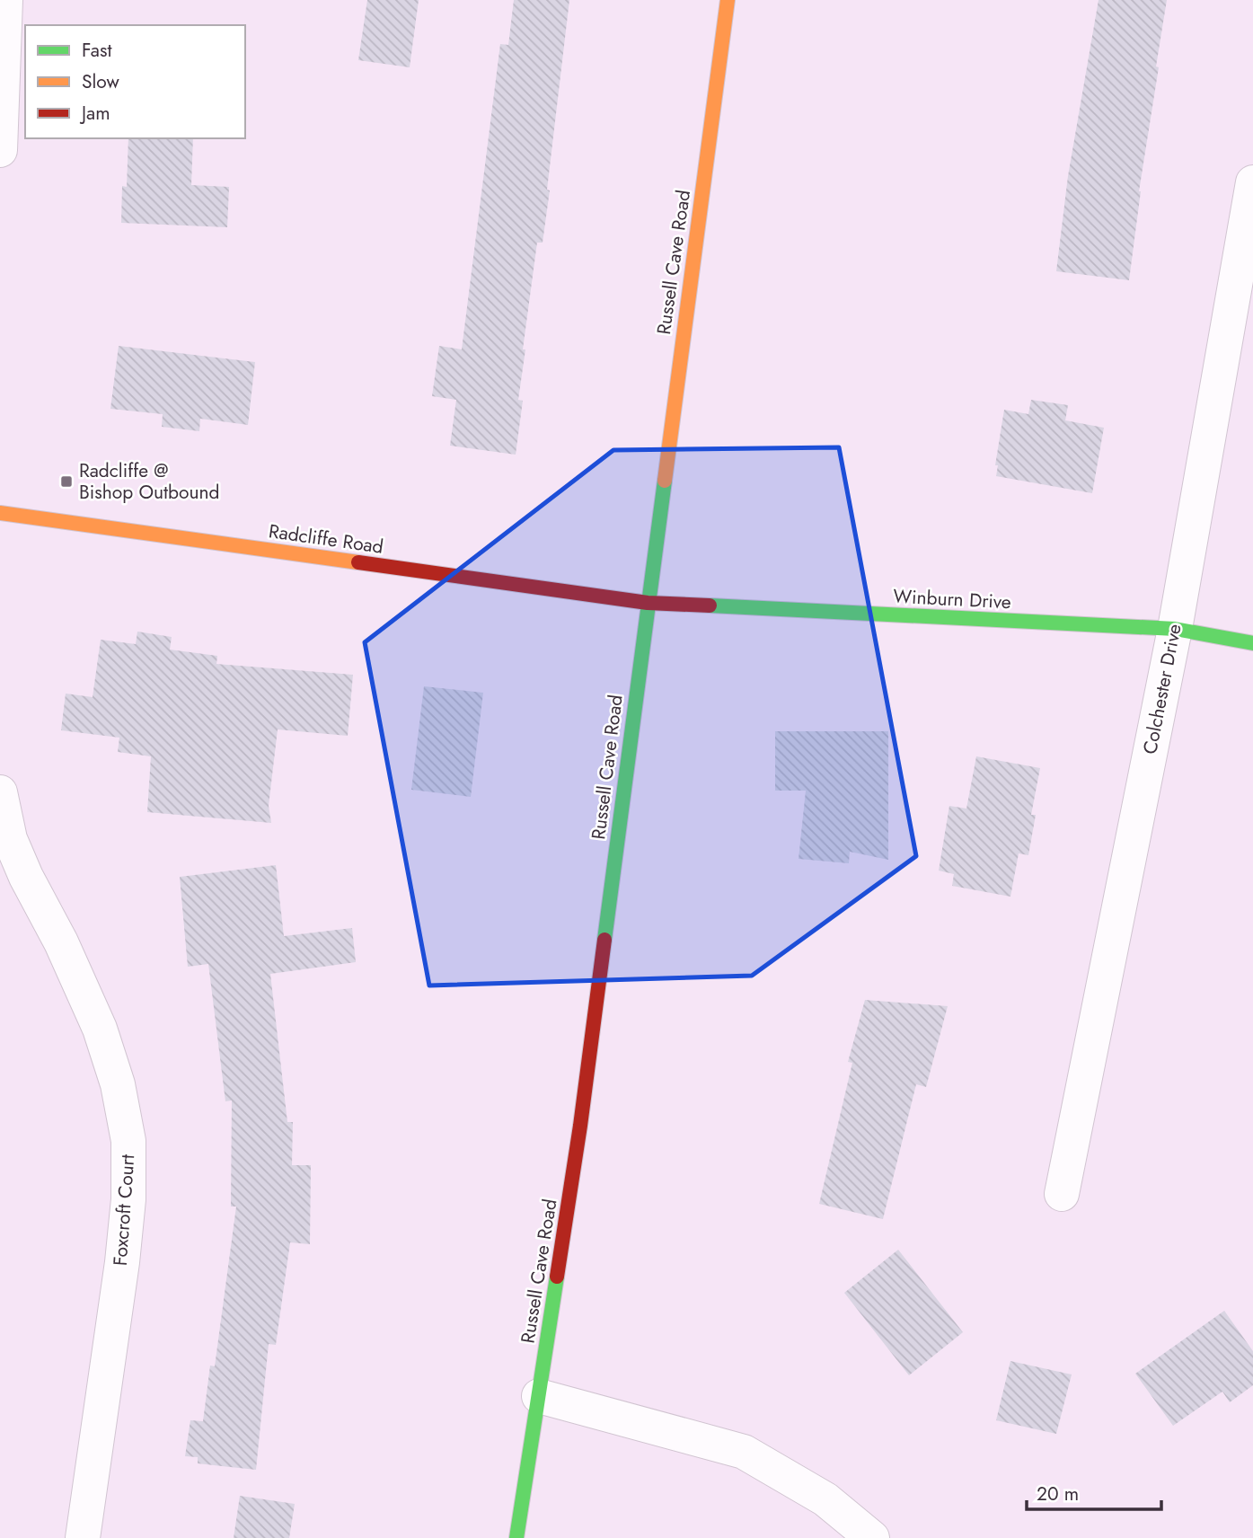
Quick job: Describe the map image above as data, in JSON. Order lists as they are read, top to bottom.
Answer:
{
  "streets": {
    "main road": ["Russell Cave Road", "Radcliffe Road", "Winburn Drive"],
    "street": ["Colchester Drive", "Foxcroft Court"]
  },
  "crossings": [
    ["Russell Cave Road", "Radcliffe Road"],
    ["Russell Cave Road", "Winburn Drive"],
    ["Radcliffe Road", "Winburn Drive"],
    ["Winburn Drive", "Colchester Drive"]
  ],
  "places": {
    "transit": ["Radcliffe @ Bishop Outbound"]
  },
  "legend": ["Fast", "Slow", "Jam"],
  "scale_bar": "20 m"
}
